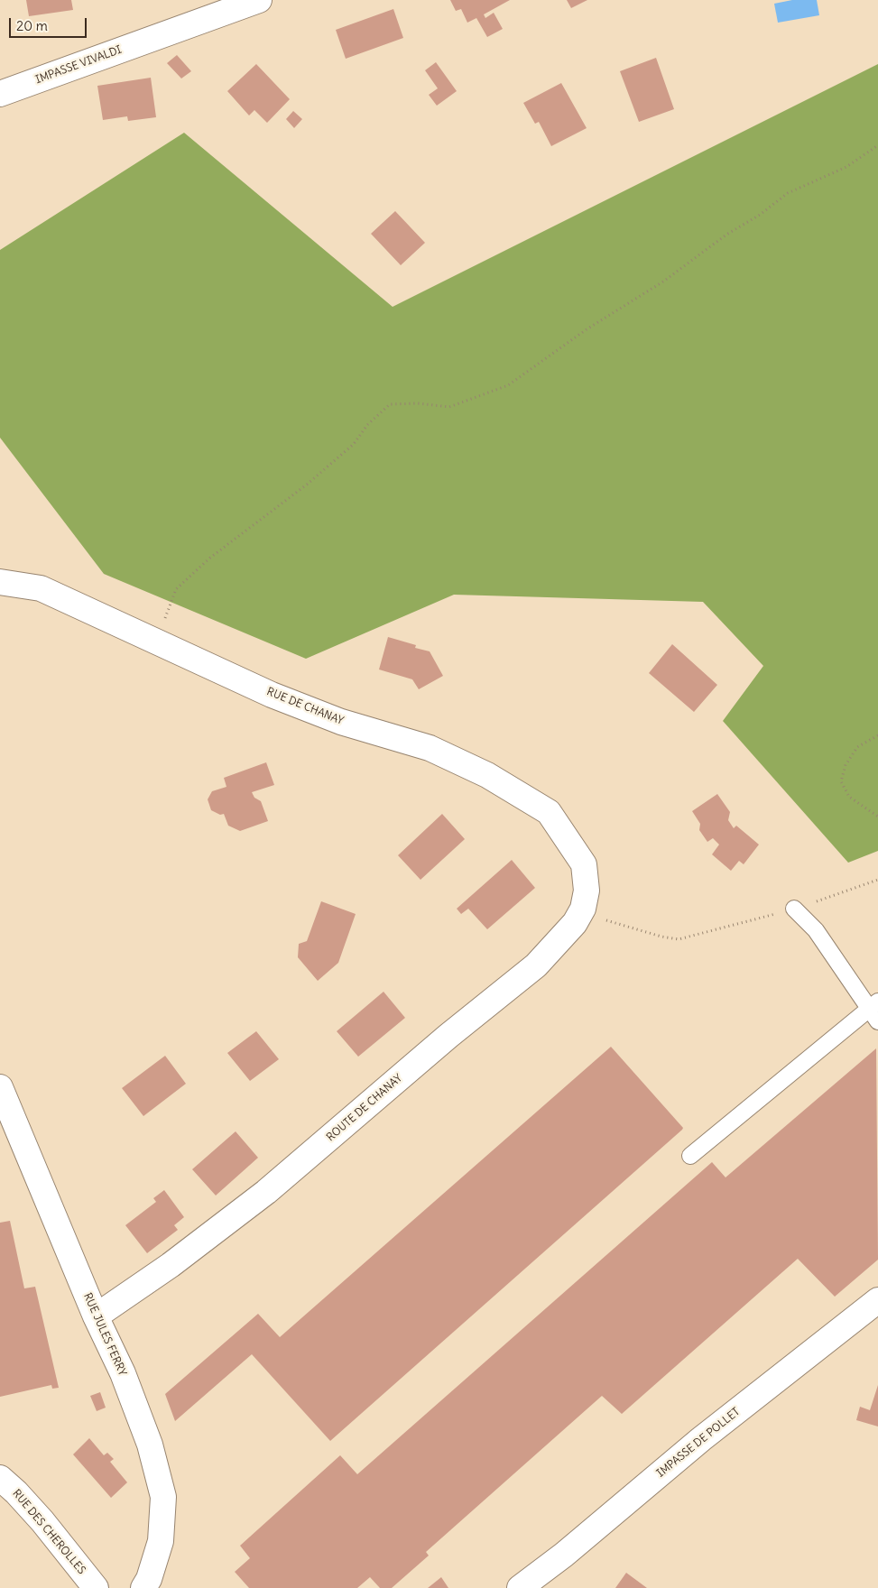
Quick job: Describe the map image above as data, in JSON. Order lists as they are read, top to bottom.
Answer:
{
  "streets": {
    "street": [
      "IMPASSE VIVALDI",
      "RUE DE CHANAY",
      "ROUTE DE CHANAY",
      "RUE JULES FERRY",
      "IMPASSE DE POLLET",
      "RUE DES CHEROLLES"
    ]
  },
  "crossings": [
    ["RUE DE CHANAY", "ROUTE DE CHANAY"],
    ["ROUTE DE CHANAY", "RUE JULES FERRY"]
  ],
  "scale_bar": "20 m"
}
